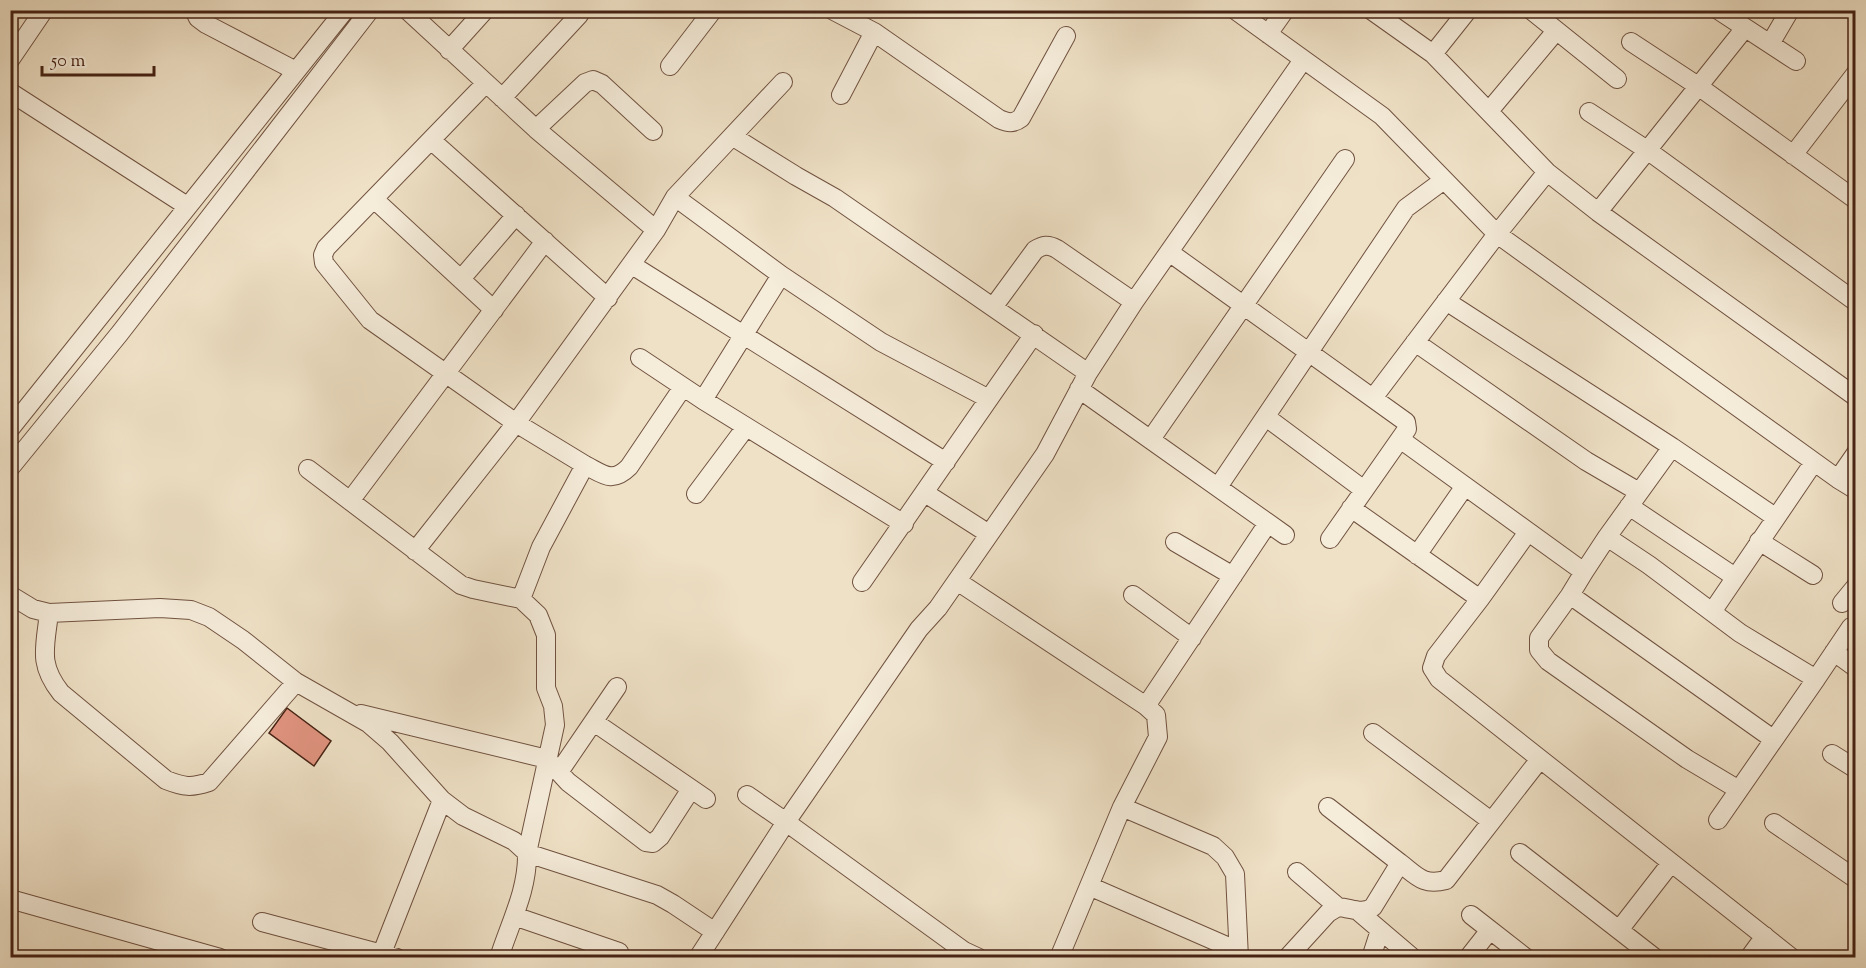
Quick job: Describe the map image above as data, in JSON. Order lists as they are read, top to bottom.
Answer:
{
  "scale_bar": "50 m"
}
